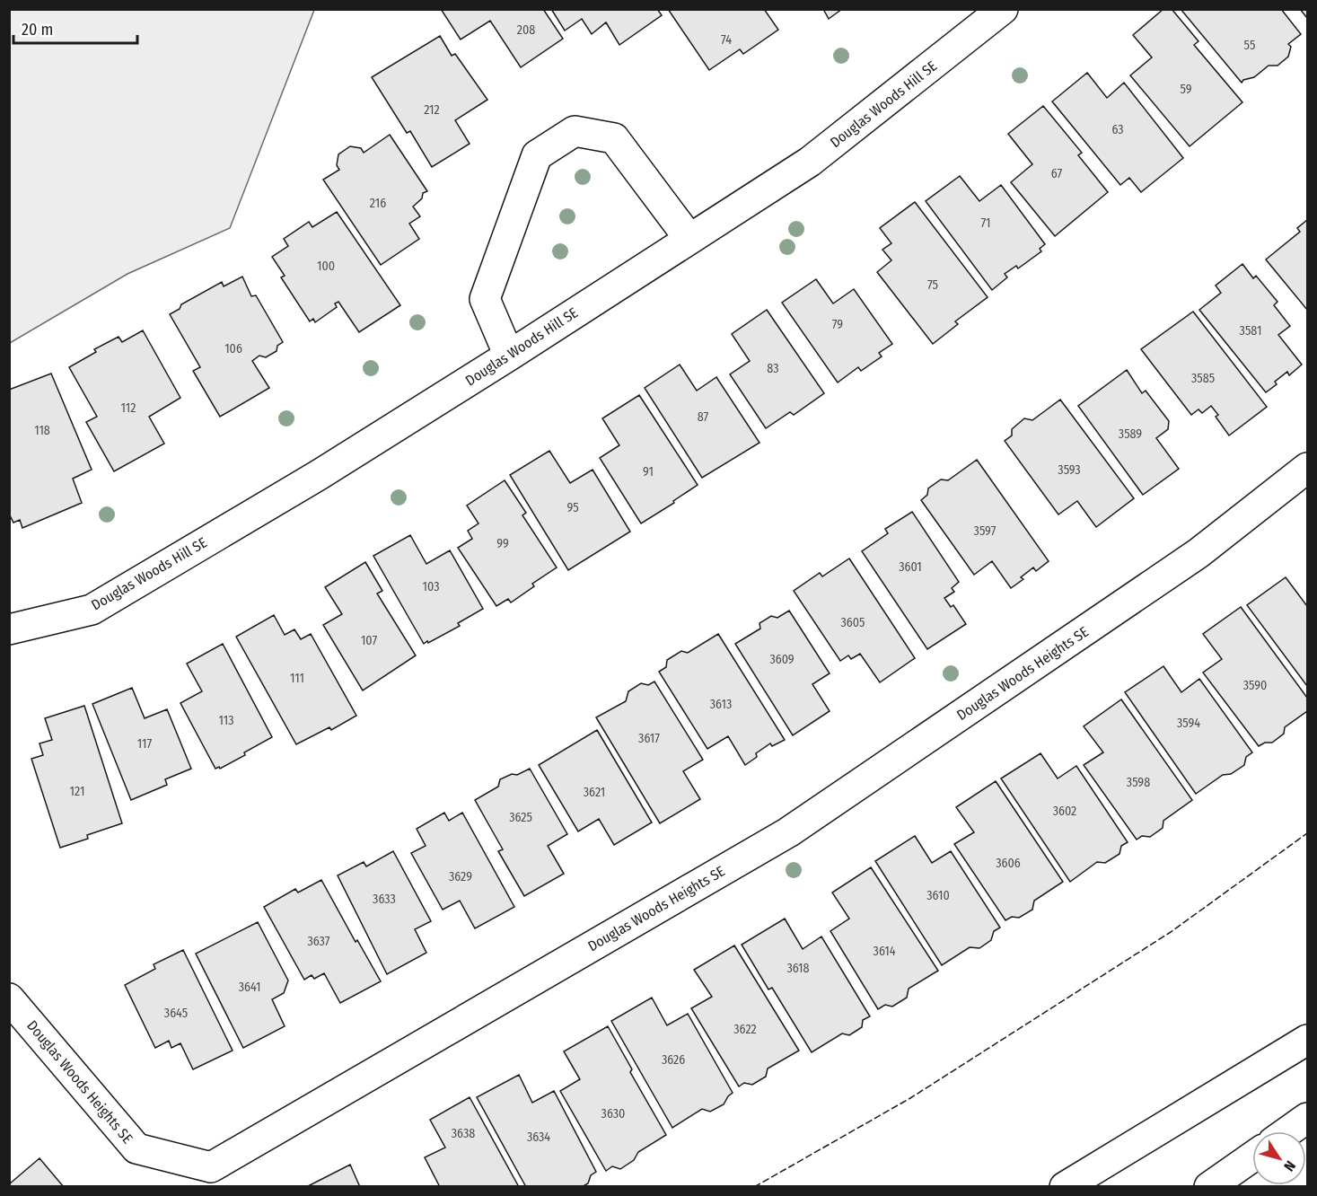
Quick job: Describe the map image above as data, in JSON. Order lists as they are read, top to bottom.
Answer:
{
  "streets": {
    "main road": ["Douglas Woods Hill SE", "Douglas Woods Heights SE"]
  },
  "house_numbers": [
    "208",
    "74",
    "55",
    "59",
    "212",
    "63",
    "67",
    "216",
    "71",
    "100",
    "75",
    "79",
    "3581",
    "106",
    "83",
    "3585",
    "112",
    "87",
    "118",
    "3589",
    "3593",
    "91",
    "95",
    "3597",
    "99",
    "3601",
    "103",
    "3605",
    "107",
    "3609",
    "111",
    "3590",
    "3613",
    "113",
    "3594",
    "3617",
    "117",
    "3598",
    "121",
    "3621",
    "3602",
    "3625",
    "3606",
    "3629",
    "3610",
    "3633",
    "3637",
    "3614",
    "3618",
    "3641",
    "3645",
    "3622",
    "3626",
    "3630",
    "3638",
    "3634"
  ],
  "scale_bar": "20 m",
  "north": "bottom right"
}
